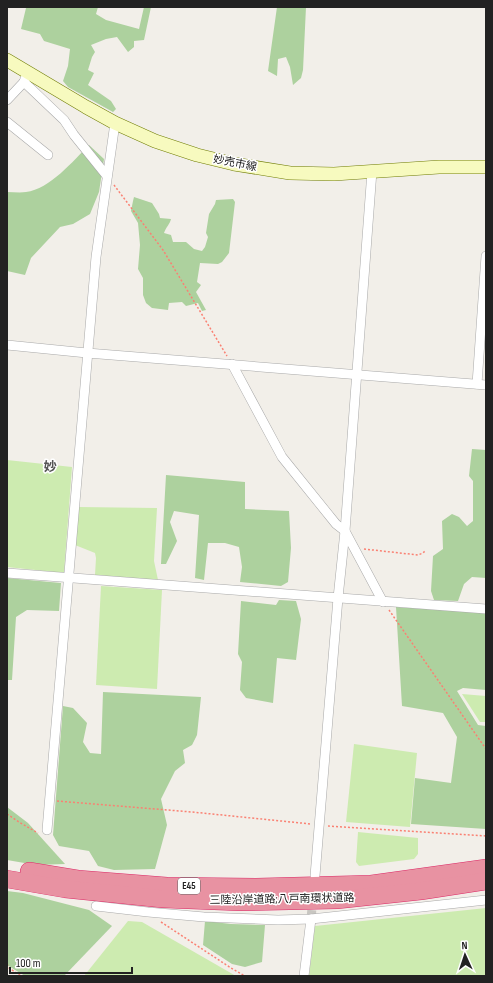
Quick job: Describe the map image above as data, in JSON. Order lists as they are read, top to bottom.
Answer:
{
  "streets": {
    "highway": ["E45", "三陸沿岸道路;八戸南環状道路"],
    "main road": ["妙売市線"]
  },
  "districts": ["妙"],
  "scale_bar": "100 m",
  "north": "top"
}
